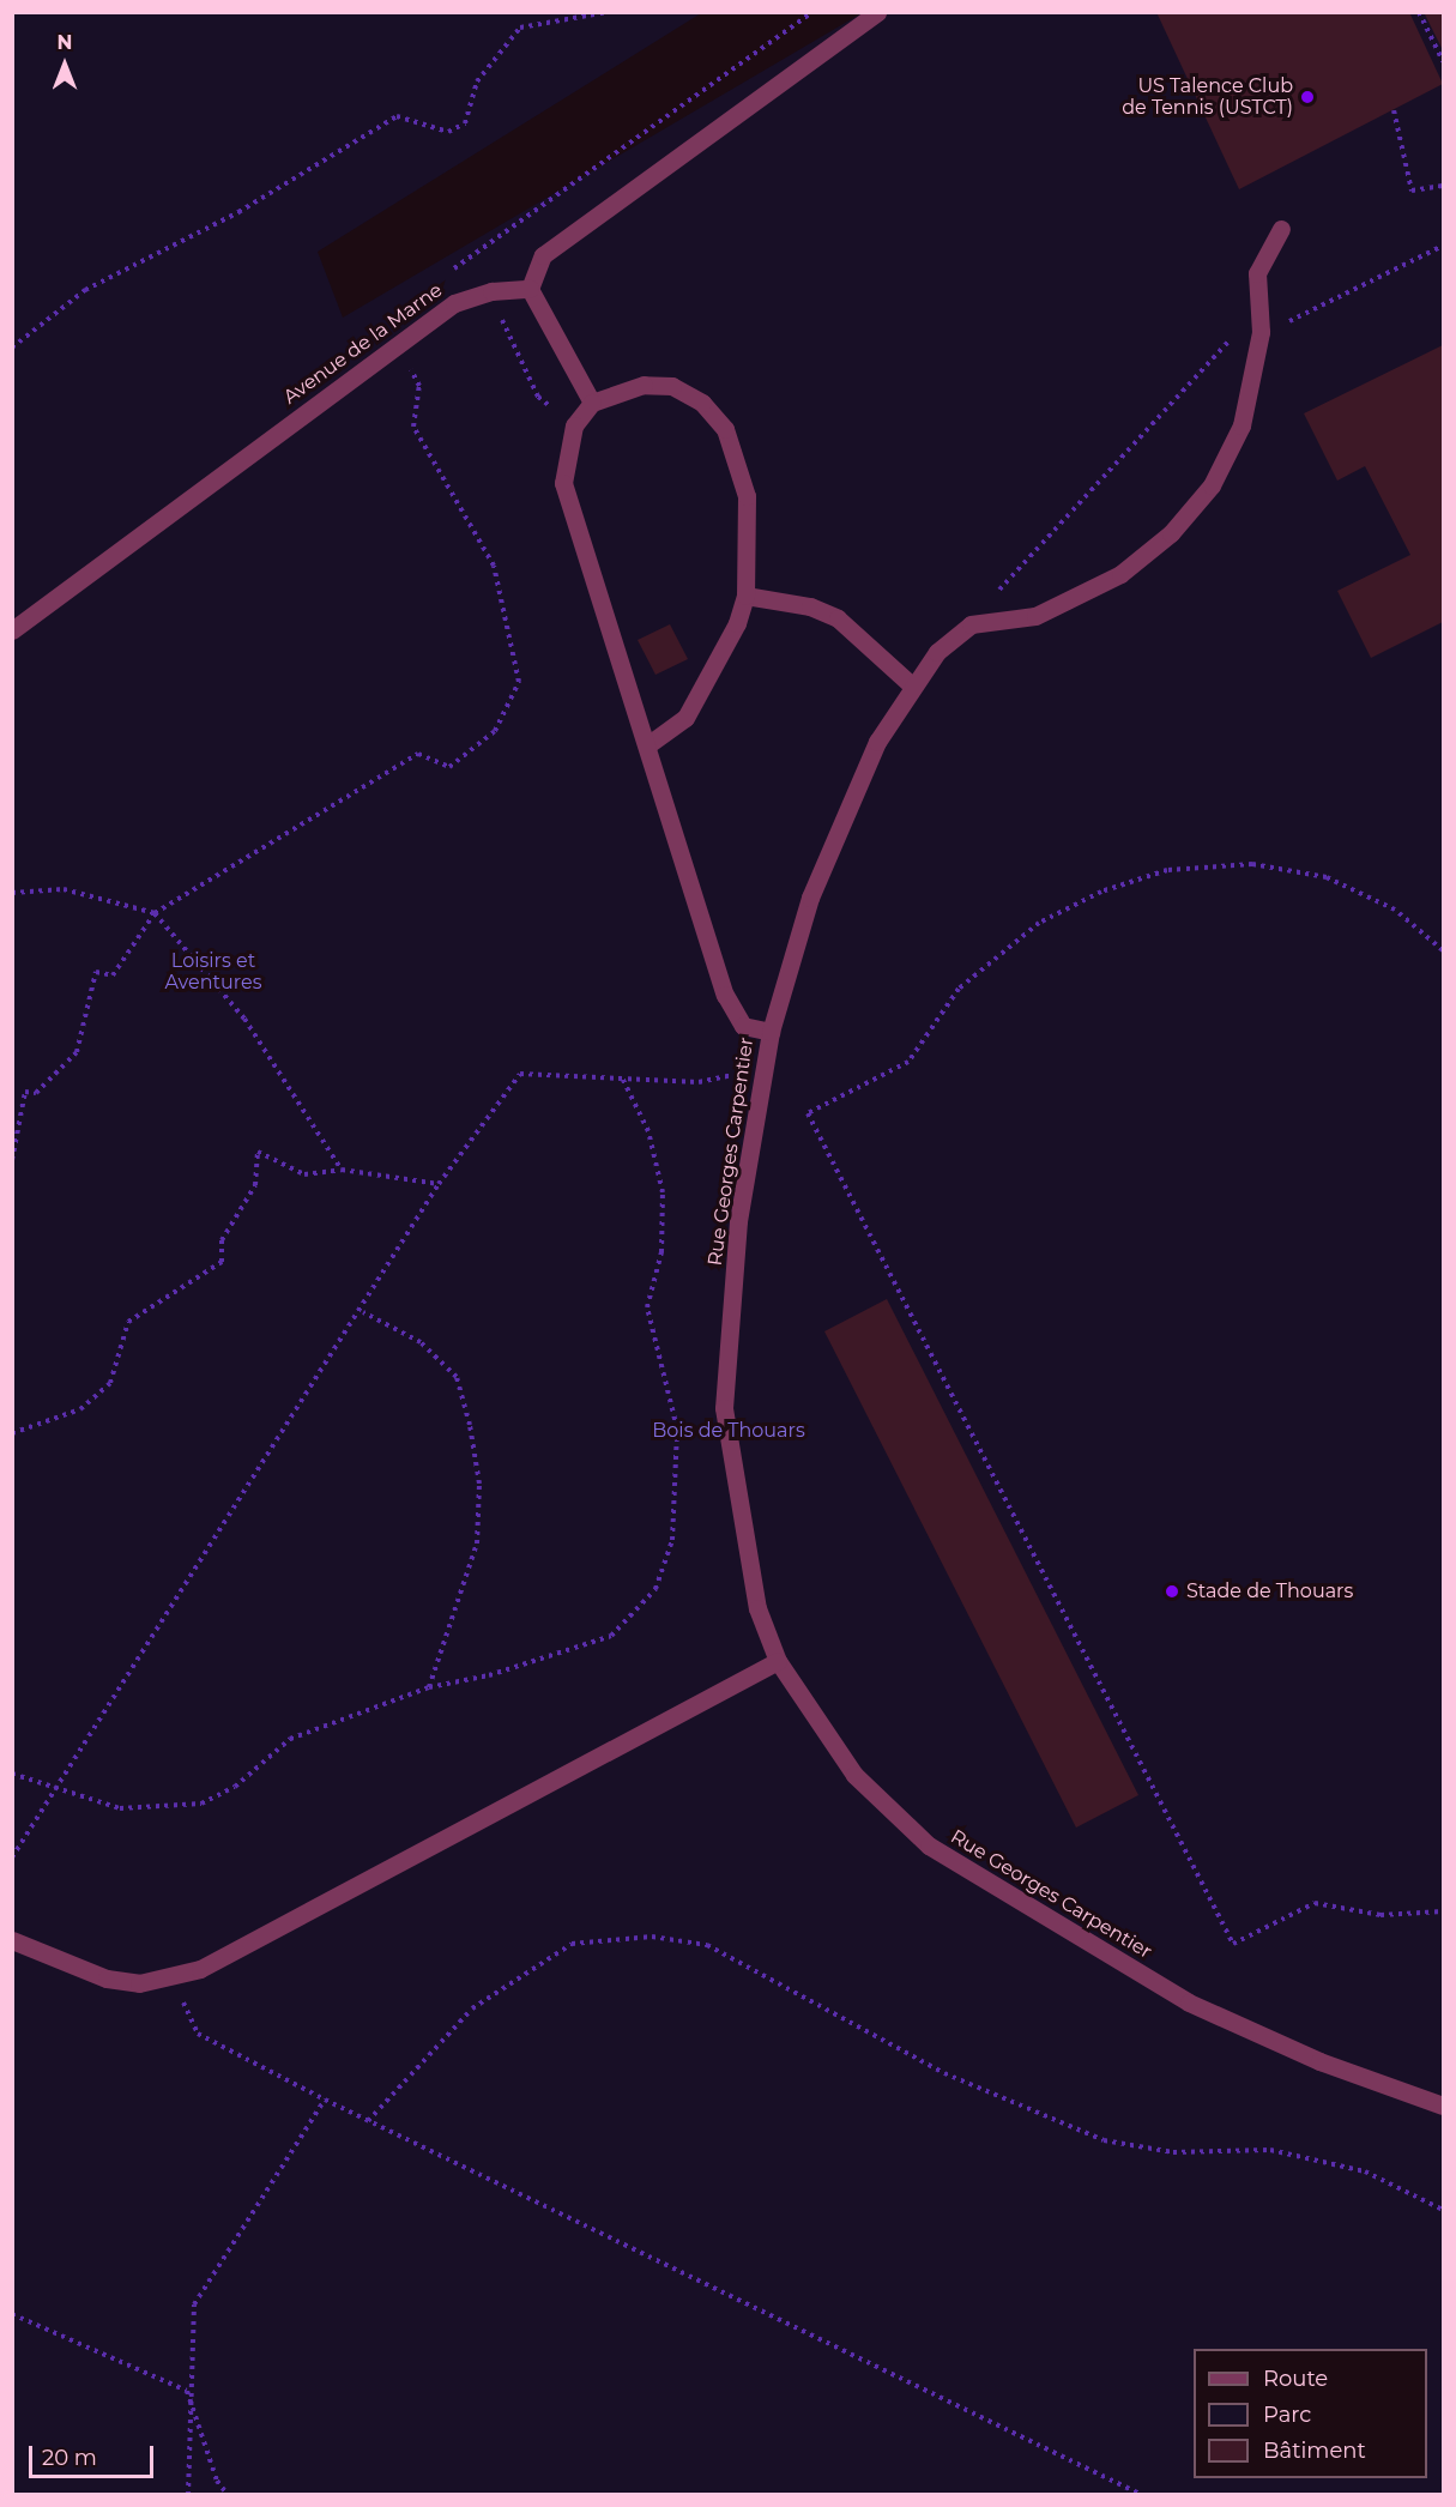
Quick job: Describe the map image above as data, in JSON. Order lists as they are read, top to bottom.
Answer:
{
  "streets": {
    "street": ["Avenue de la Marne", "Rue Georges Carpentier"]
  },
  "parks": ["Loisirs et Aventures", "Bois de Thouars"],
  "places": ["US Talence Club de Tennis (USTCT)", "Stade de Thouars"],
  "legend": ["Route", "Parc", "Bâtiment"],
  "scale_bar": "20 m",
  "north": "top"
}
